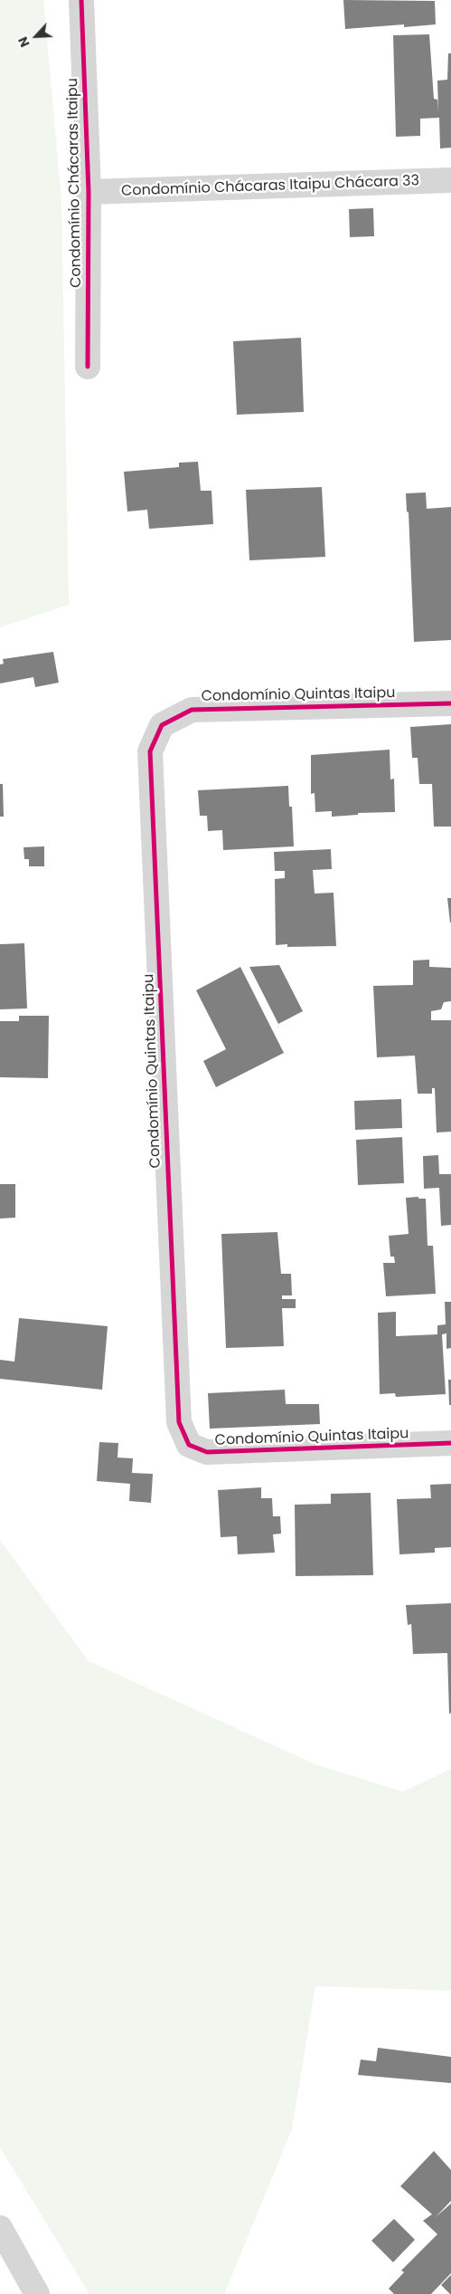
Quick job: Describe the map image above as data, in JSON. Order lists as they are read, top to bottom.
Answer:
{
  "streets": {
    "street": ["Condomínio Chácaras Itaipu", "Condomínio Chácaras Itaipu Chácara 33", "Condomínio Quintas Itaipu"]
  },
  "crossings": [
    ["Condomínio Chácaras Itaipu", "Condomínio Chácaras Itaipu Chácara 33"]
  ],
  "north": "bottom left"
}
